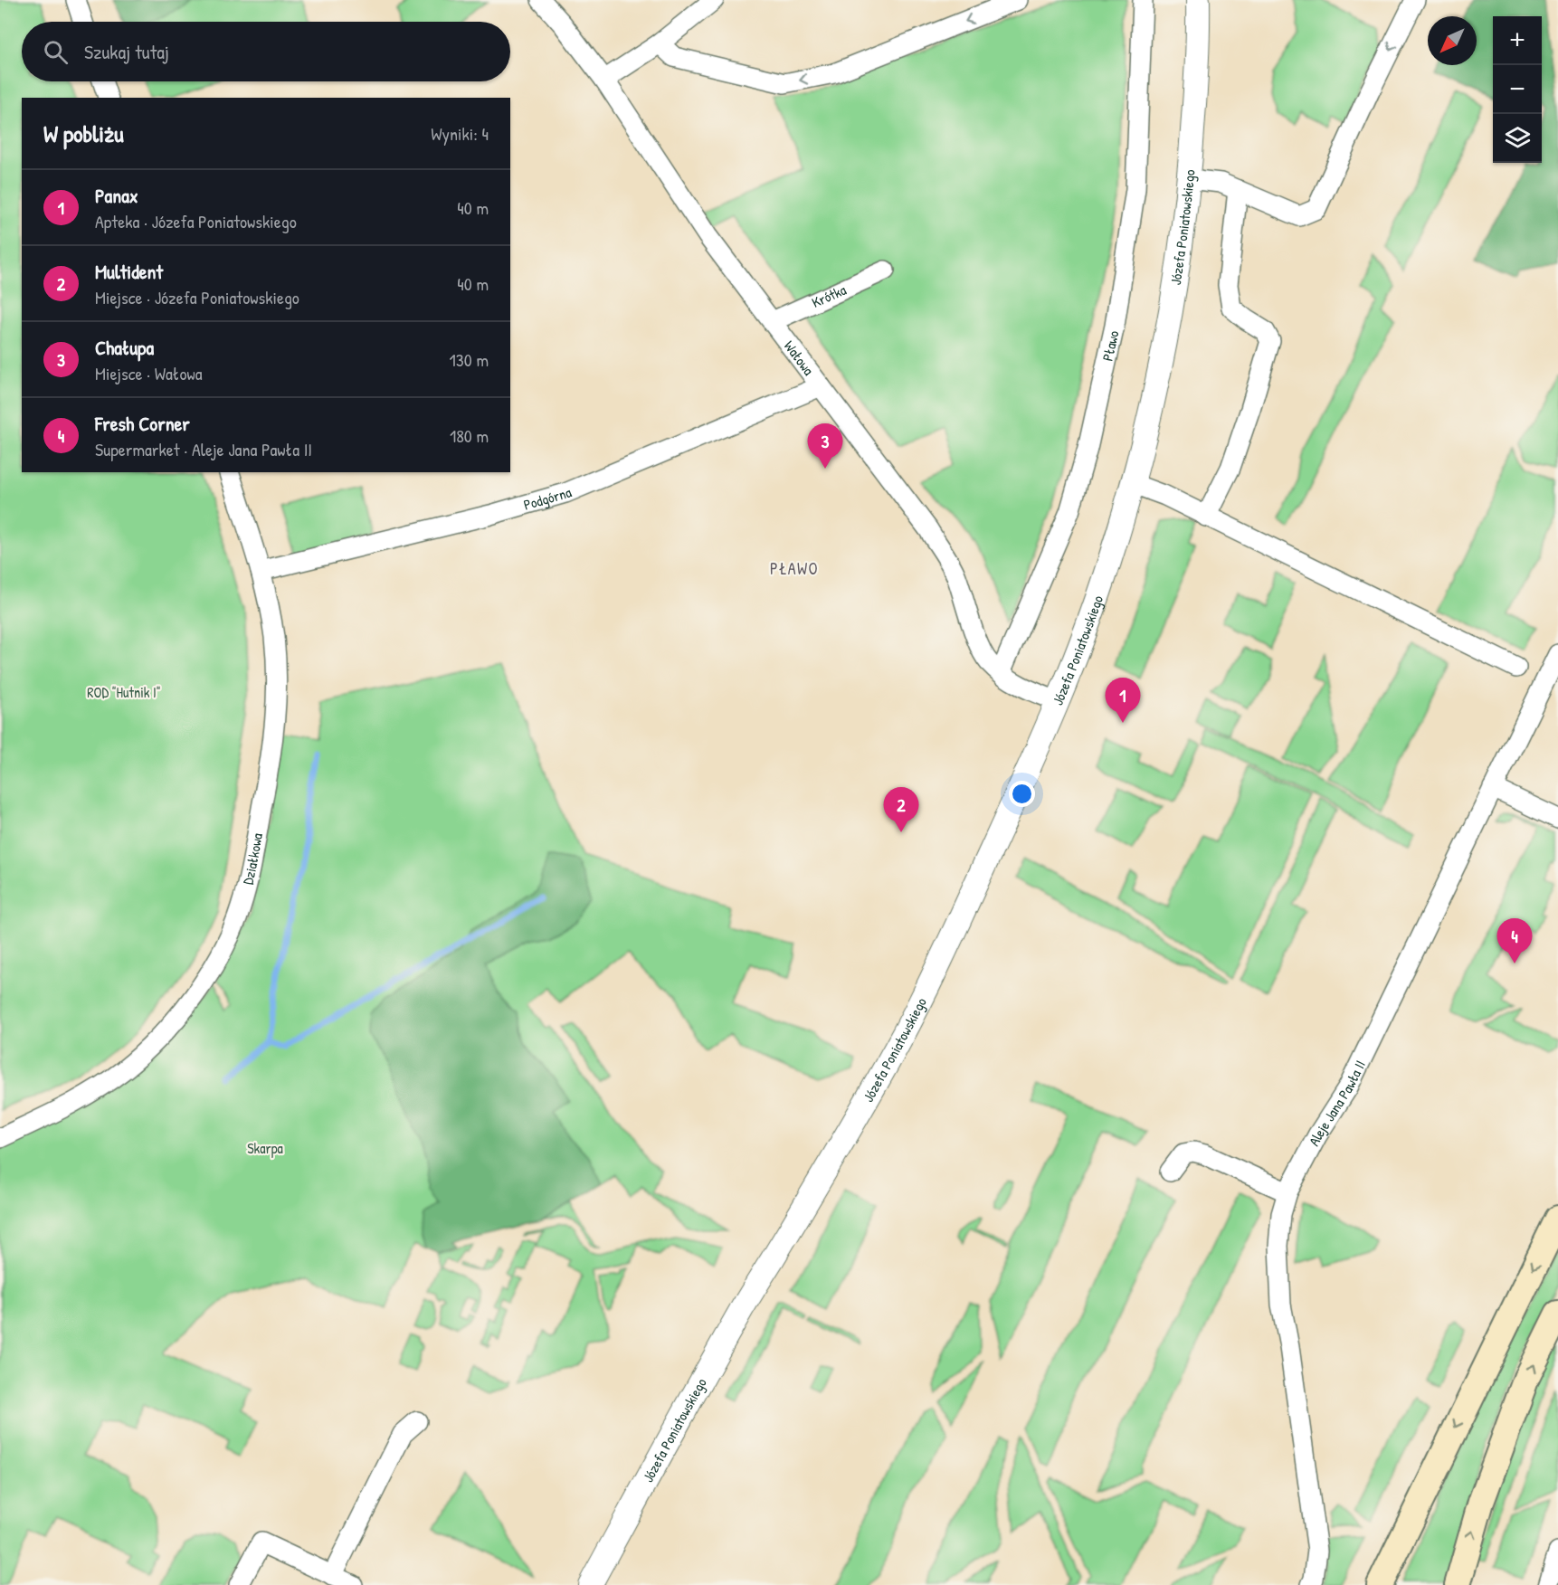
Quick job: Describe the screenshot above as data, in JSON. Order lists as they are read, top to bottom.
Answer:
{
  "streets": {
    "street": [
      "Józefa Poniatowskiego",
      "Krótka",
      "Pławo",
      "Wałowa",
      "Podgórna",
      "Działkowa",
      "Aleje Jana Pawła II"
    ]
  },
  "crossings": [
    ["Józefa Poniatowskiego", "Wałowa"],
    ["Krótka", "Wałowa"],
    ["Pławo", "Wałowa"],
    ["Wałowa", "Podgórna"],
    ["Podgórna", "Działkowa"]
  ],
  "districts": ["PŁAWO"],
  "parks": ["ROD \"Hutnik I\"", "Skarpa"],
  "north": "bottom left",
  "page": {
    "map_buttons": ["+", "−"],
    "search": "Szukaj tutaj",
    "heading": ["W pobliżu", "Wyniki: 4"],
    "list": [
      {
        "mark": "1",
        "name": "Panax",
        "note": "Apteka · Józefa Poniatowskiego",
        "value": "40 m"
      },
      {
        "mark": "2",
        "name": "Multident",
        "note": "Miejsce · Józefa Poniatowskiego",
        "value": "40 m"
      },
      {
        "mark": "3",
        "name": "Chałupa",
        "note": "Miejsce · Wałowa",
        "value": "130 m"
      },
      {
        "mark": "4",
        "name": "Fresh Corner",
        "note": "Supermarket · Aleje Jana Pawła II",
        "value": "180 m"
      }
    ],
    "pins": [
      "3",
      "1",
      "2",
      "4"
    ]
  }
}
